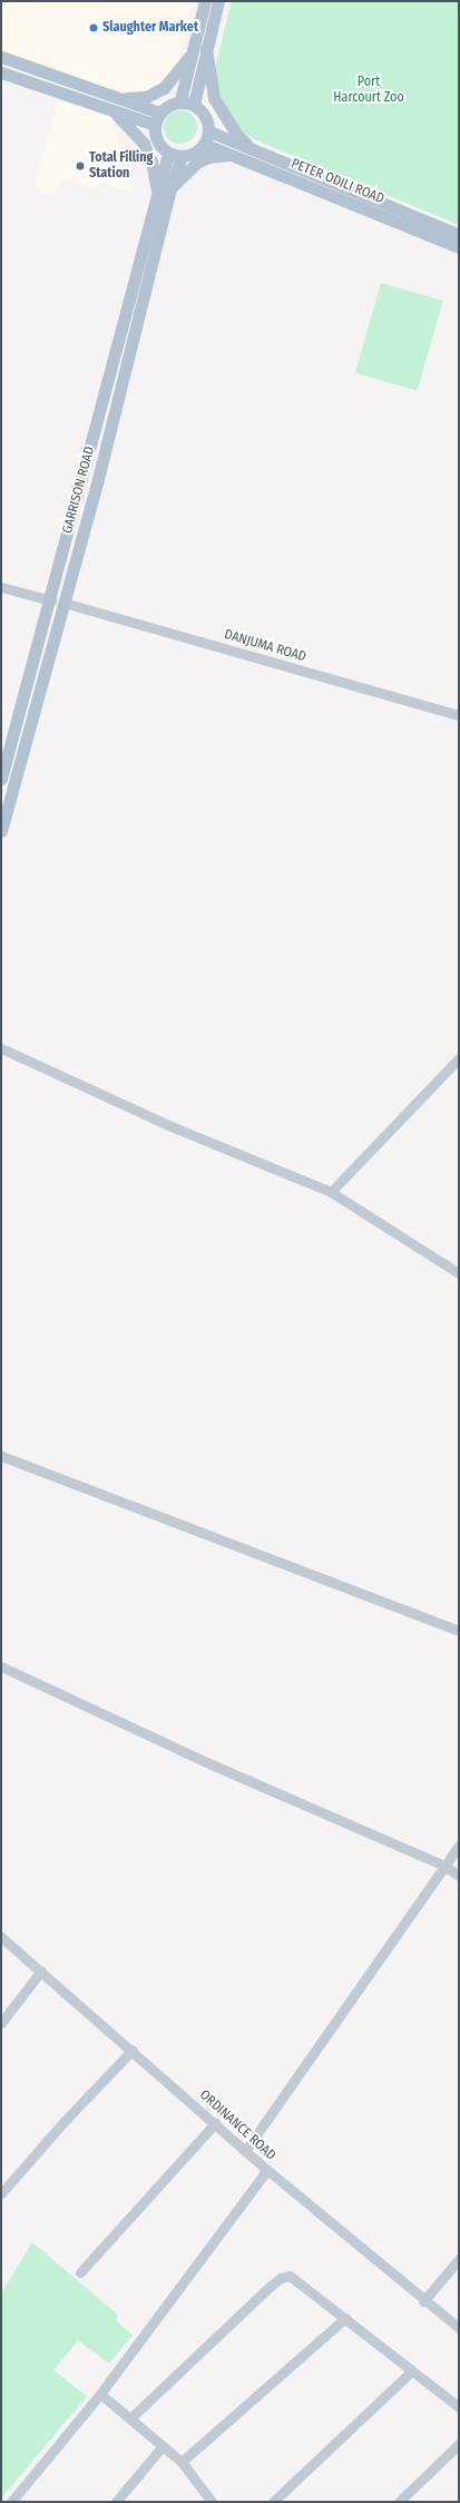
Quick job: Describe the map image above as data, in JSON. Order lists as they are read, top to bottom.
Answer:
{
  "streets": {
    "main road": ["PETER ODILI ROAD", "GARRISON ROAD"],
    "street": ["DANJUMA ROAD", "ORDINANCE ROAD"]
  },
  "crossings": [
    ["PETER ODILI ROAD", "GARRISON ROAD"],
    ["GARRISON ROAD", "DANJUMA ROAD"]
  ],
  "parks": ["Port Harcourt Zoo"],
  "places": ["Slaughter Market", "Total Filling Station"]
}
